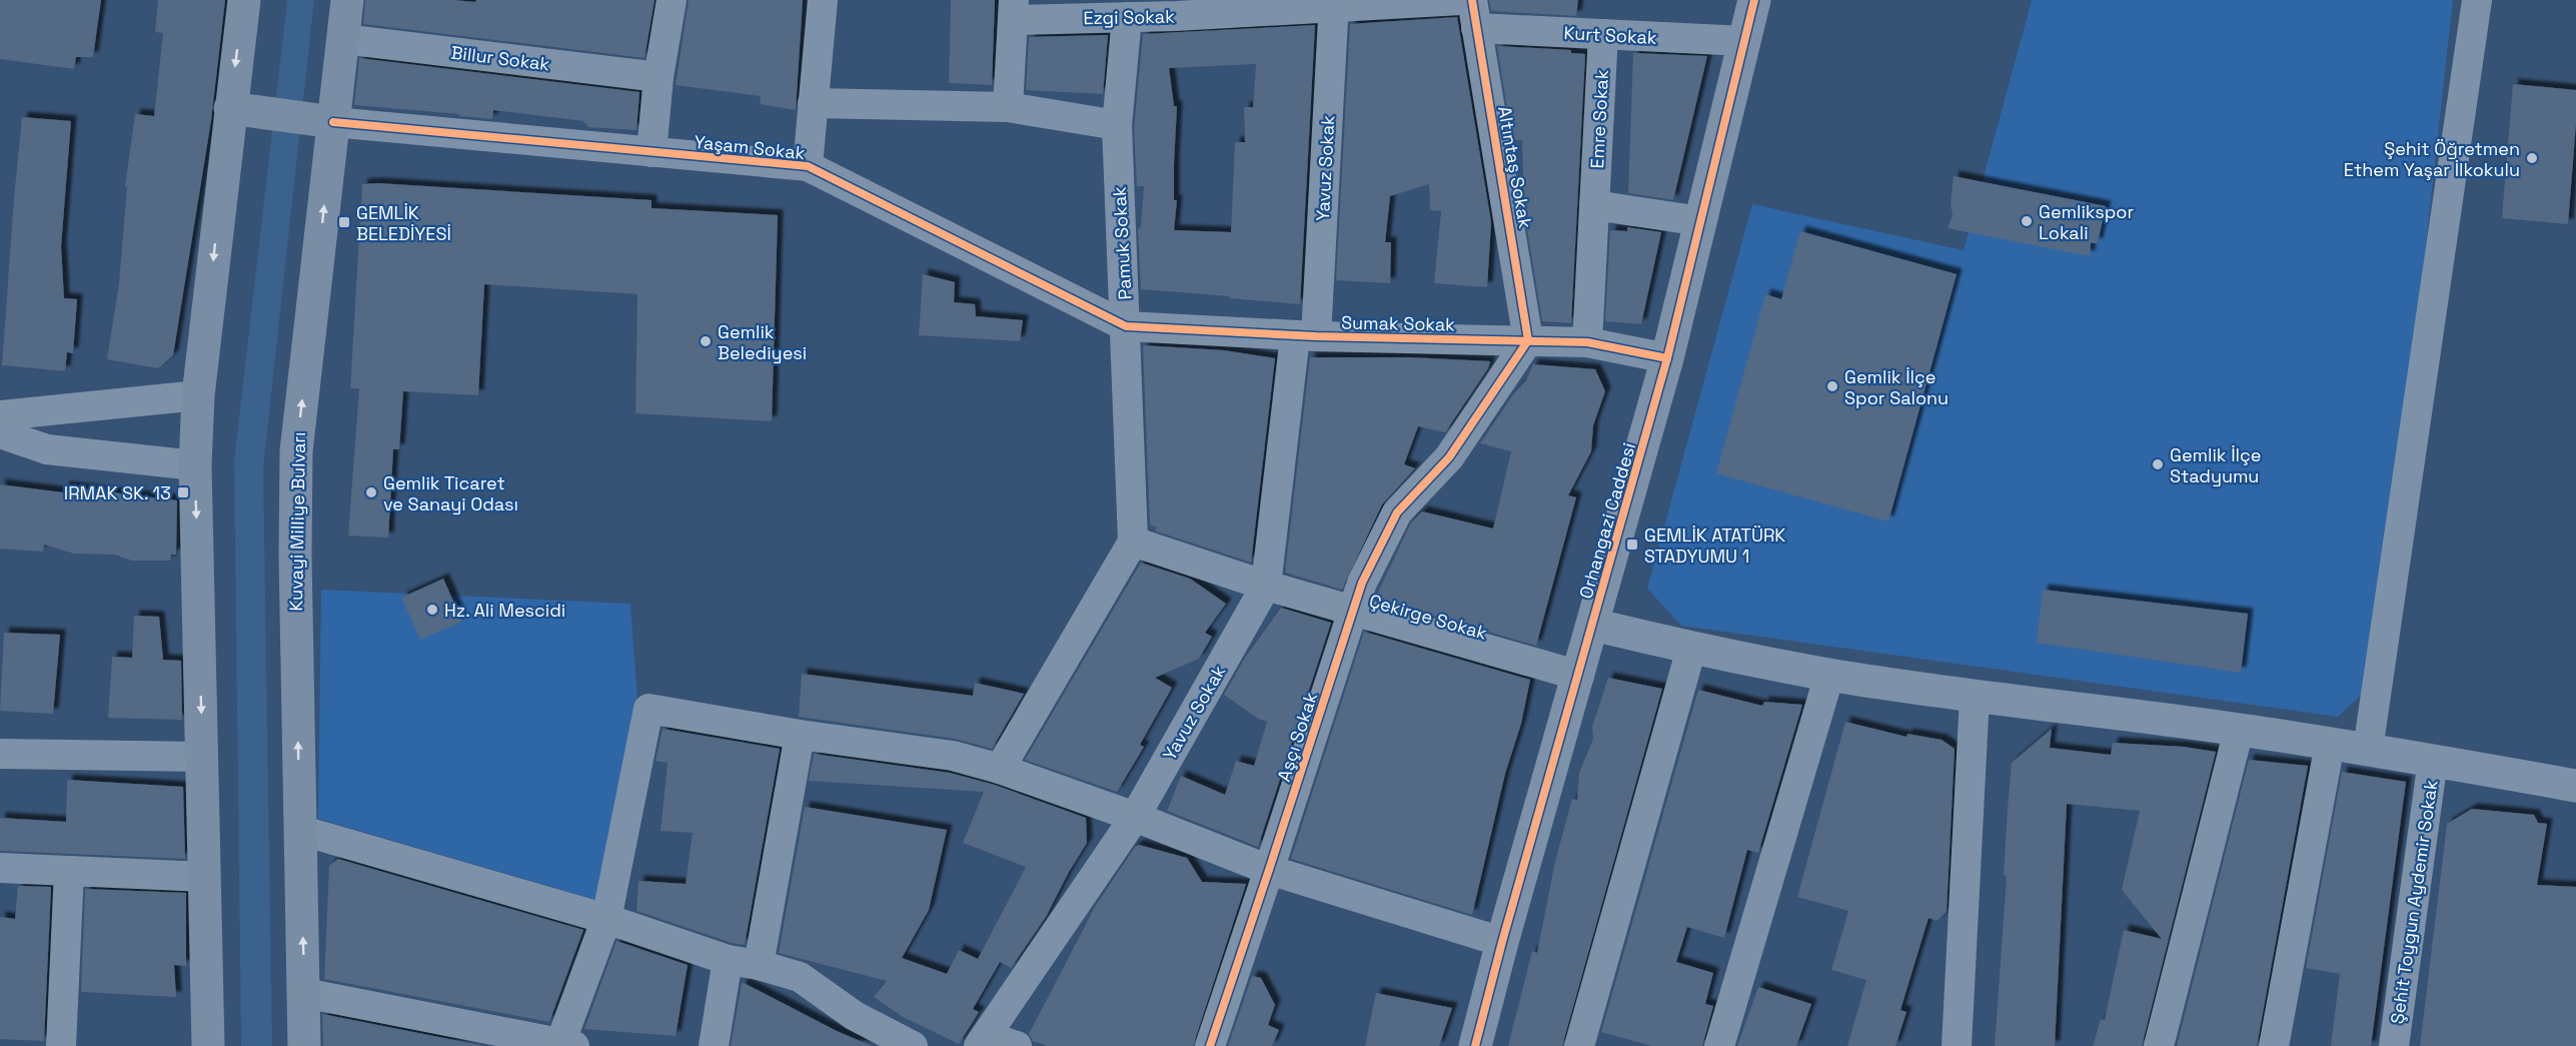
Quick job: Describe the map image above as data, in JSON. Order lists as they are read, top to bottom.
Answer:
{
  "streets": {
    "main road": ["Kuvayi Milliye Bulvarı"],
    "street": [
      "Ezgi Sokak",
      "Kurt Sokak",
      "Billur Sokak",
      "Emre Sokak",
      "Yaşam Sokak",
      "Altıntaş Sokak",
      "Yavuz Sokak",
      "Pamuk Sokak",
      "Sumak Sokak",
      "Orhangazi Caddesi",
      "Çekirge Sokak",
      "Aşçı Sokak",
      "Şehit Toygun Aydemir Sokak"
    ]
  },
  "crossings": [
    ["Ezgi Sokak", "Yavuz Sokak"],
    ["Ezgi Sokak", "Pamuk Sokak"],
    ["Kurt Sokak", "Emre Sokak"],
    ["Kurt Sokak", "Altıntaş Sokak"],
    ["Kurt Sokak", "Orhangazi Caddesi"],
    ["Billur Sokak", "Kuvayi Milliye Bulvarı"],
    ["Emre Sokak", "Sumak Sokak"],
    ["Yaşam Sokak", "Pamuk Sokak"],
    ["Yaşam Sokak", "Sumak Sokak"],
    ["Yaşam Sokak", "Kuvayi Milliye Bulvarı"],
    ["Altıntaş Sokak", "Sumak Sokak"],
    ["Altıntaş Sokak", "Aşçı Sokak"],
    ["Yavuz Sokak", "Sumak Sokak"],
    ["Yavuz Sokak", "Çekirge Sokak"],
    ["Pamuk Sokak", "Sumak Sokak"],
    ["Pamuk Sokak", "Çekirge Sokak"],
    ["Sumak Sokak", "Orhangazi Caddesi"],
    ["Sumak Sokak", "Aşçı Sokak"],
    ["Orhangazi Caddesi", "Çekirge Sokak"],
    ["Çekirge Sokak", "Aşçı Sokak"]
  ],
  "places": {
    "other": [
      "Şehit Öğretmen Ethem Yaşar İlkokulu",
      "Gemlikspor Lokali",
      "Gemlik Belediyesi",
      "Gemlik İlçe Spor Salonu",
      "Gemlik İlçe Stadyumu",
      "Gemlik Ticaret ve Sanayi Odası",
      "Hz. Ali Mescidi"
    ],
    "transit": ["GEMLİK BELEDİYESİ", "IRMAK SK. 13", "GEMLİK ATATÜRK STADYUMU 1"]
  }
}
